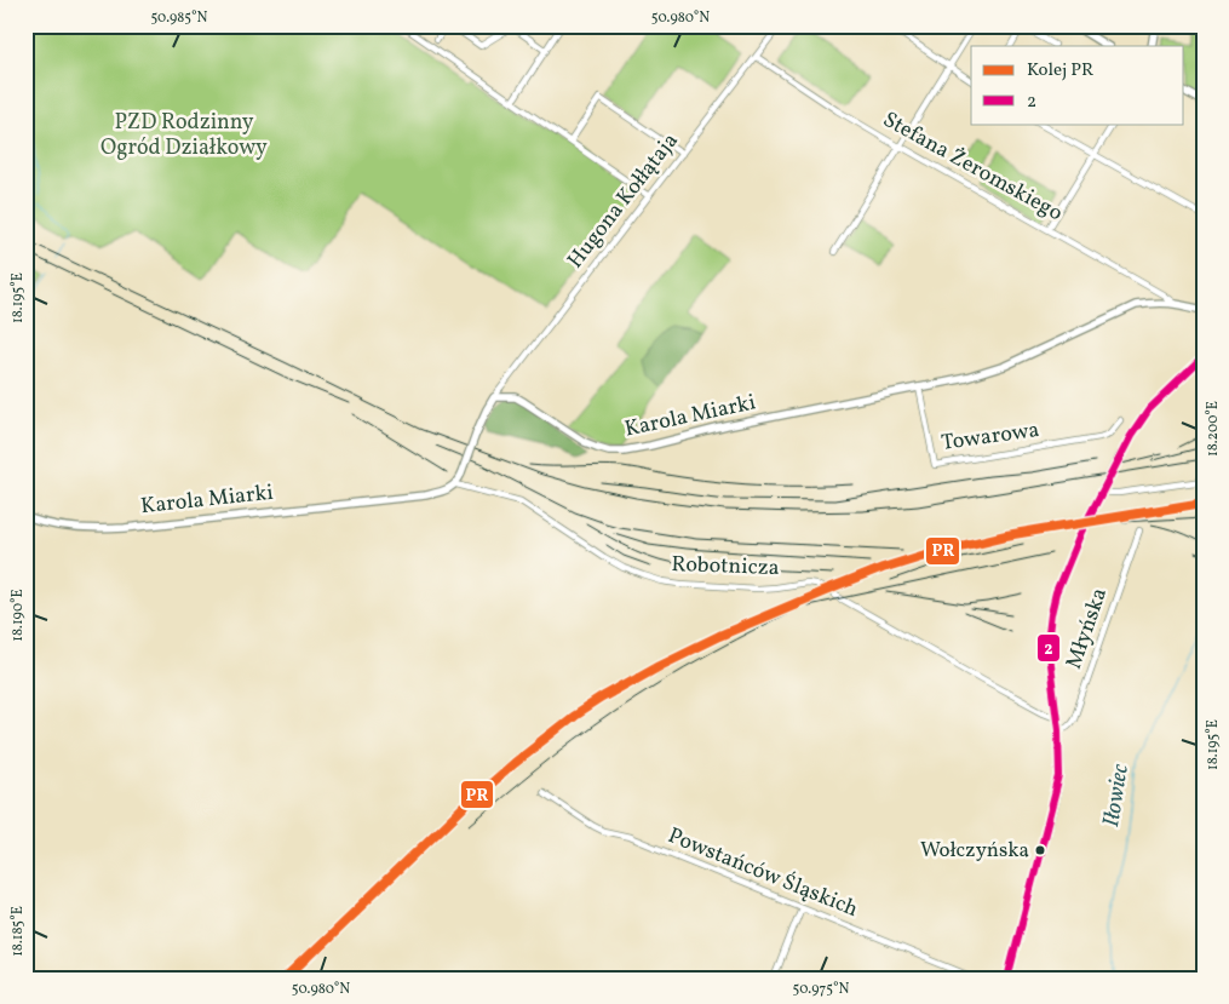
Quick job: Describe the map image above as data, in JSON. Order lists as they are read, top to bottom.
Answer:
{
  "streets": {
    "street": [
      "Stefana Żeromskiego",
      "Hugona Kołłątaja",
      "Karola Miarki",
      "Towarowa",
      "Robotnicza",
      "Młyńska",
      "Powstańców Śląskich"
    ]
  },
  "crossings": [
    ["Stefana Żeromskiego", "Hugona Kołłątaja"],
    ["Stefana Żeromskiego", "Karola Miarki"],
    ["Hugona Kołłątaja", "Karola Miarki"],
    ["Karola Miarki", "Towarowa"],
    ["Karola Miarki", "Robotnicza"]
  ],
  "water": ["Iłowiec"],
  "parks": ["PZD Rodzinny Ogród Działkowy"],
  "places": ["Wołczyńska"],
  "lines": ["transit line 2", "rail line PR"],
  "legend": ["Kolej PR", "2"],
  "coordinates": [
    "50.985°N",
    "50.980°N",
    "18.195°E",
    "18.200°E",
    "18.190°E",
    "18.185°E",
    "50.975°N"
  ]
}
